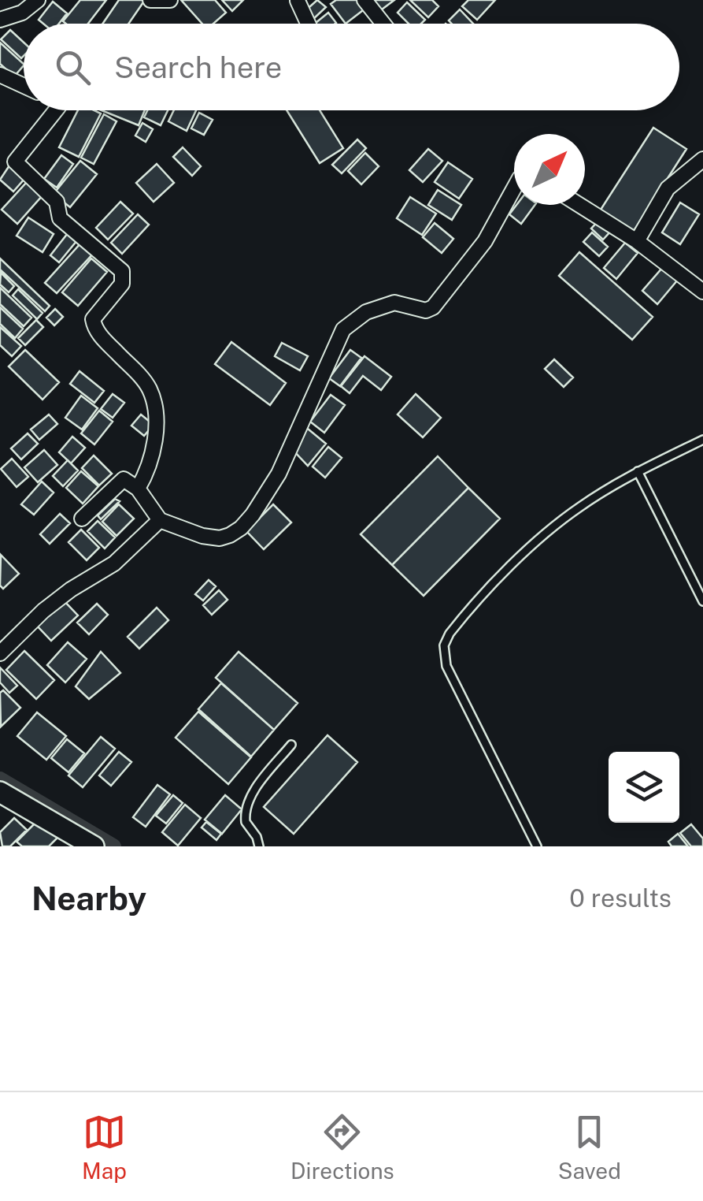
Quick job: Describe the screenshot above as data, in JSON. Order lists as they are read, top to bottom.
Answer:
{
  "north": "top right",
  "page": {
    "search": "Search here",
    "heading": ["Nearby", "0 results"],
    "nav": ["Map", "Directions", "Saved"]
  }
}
